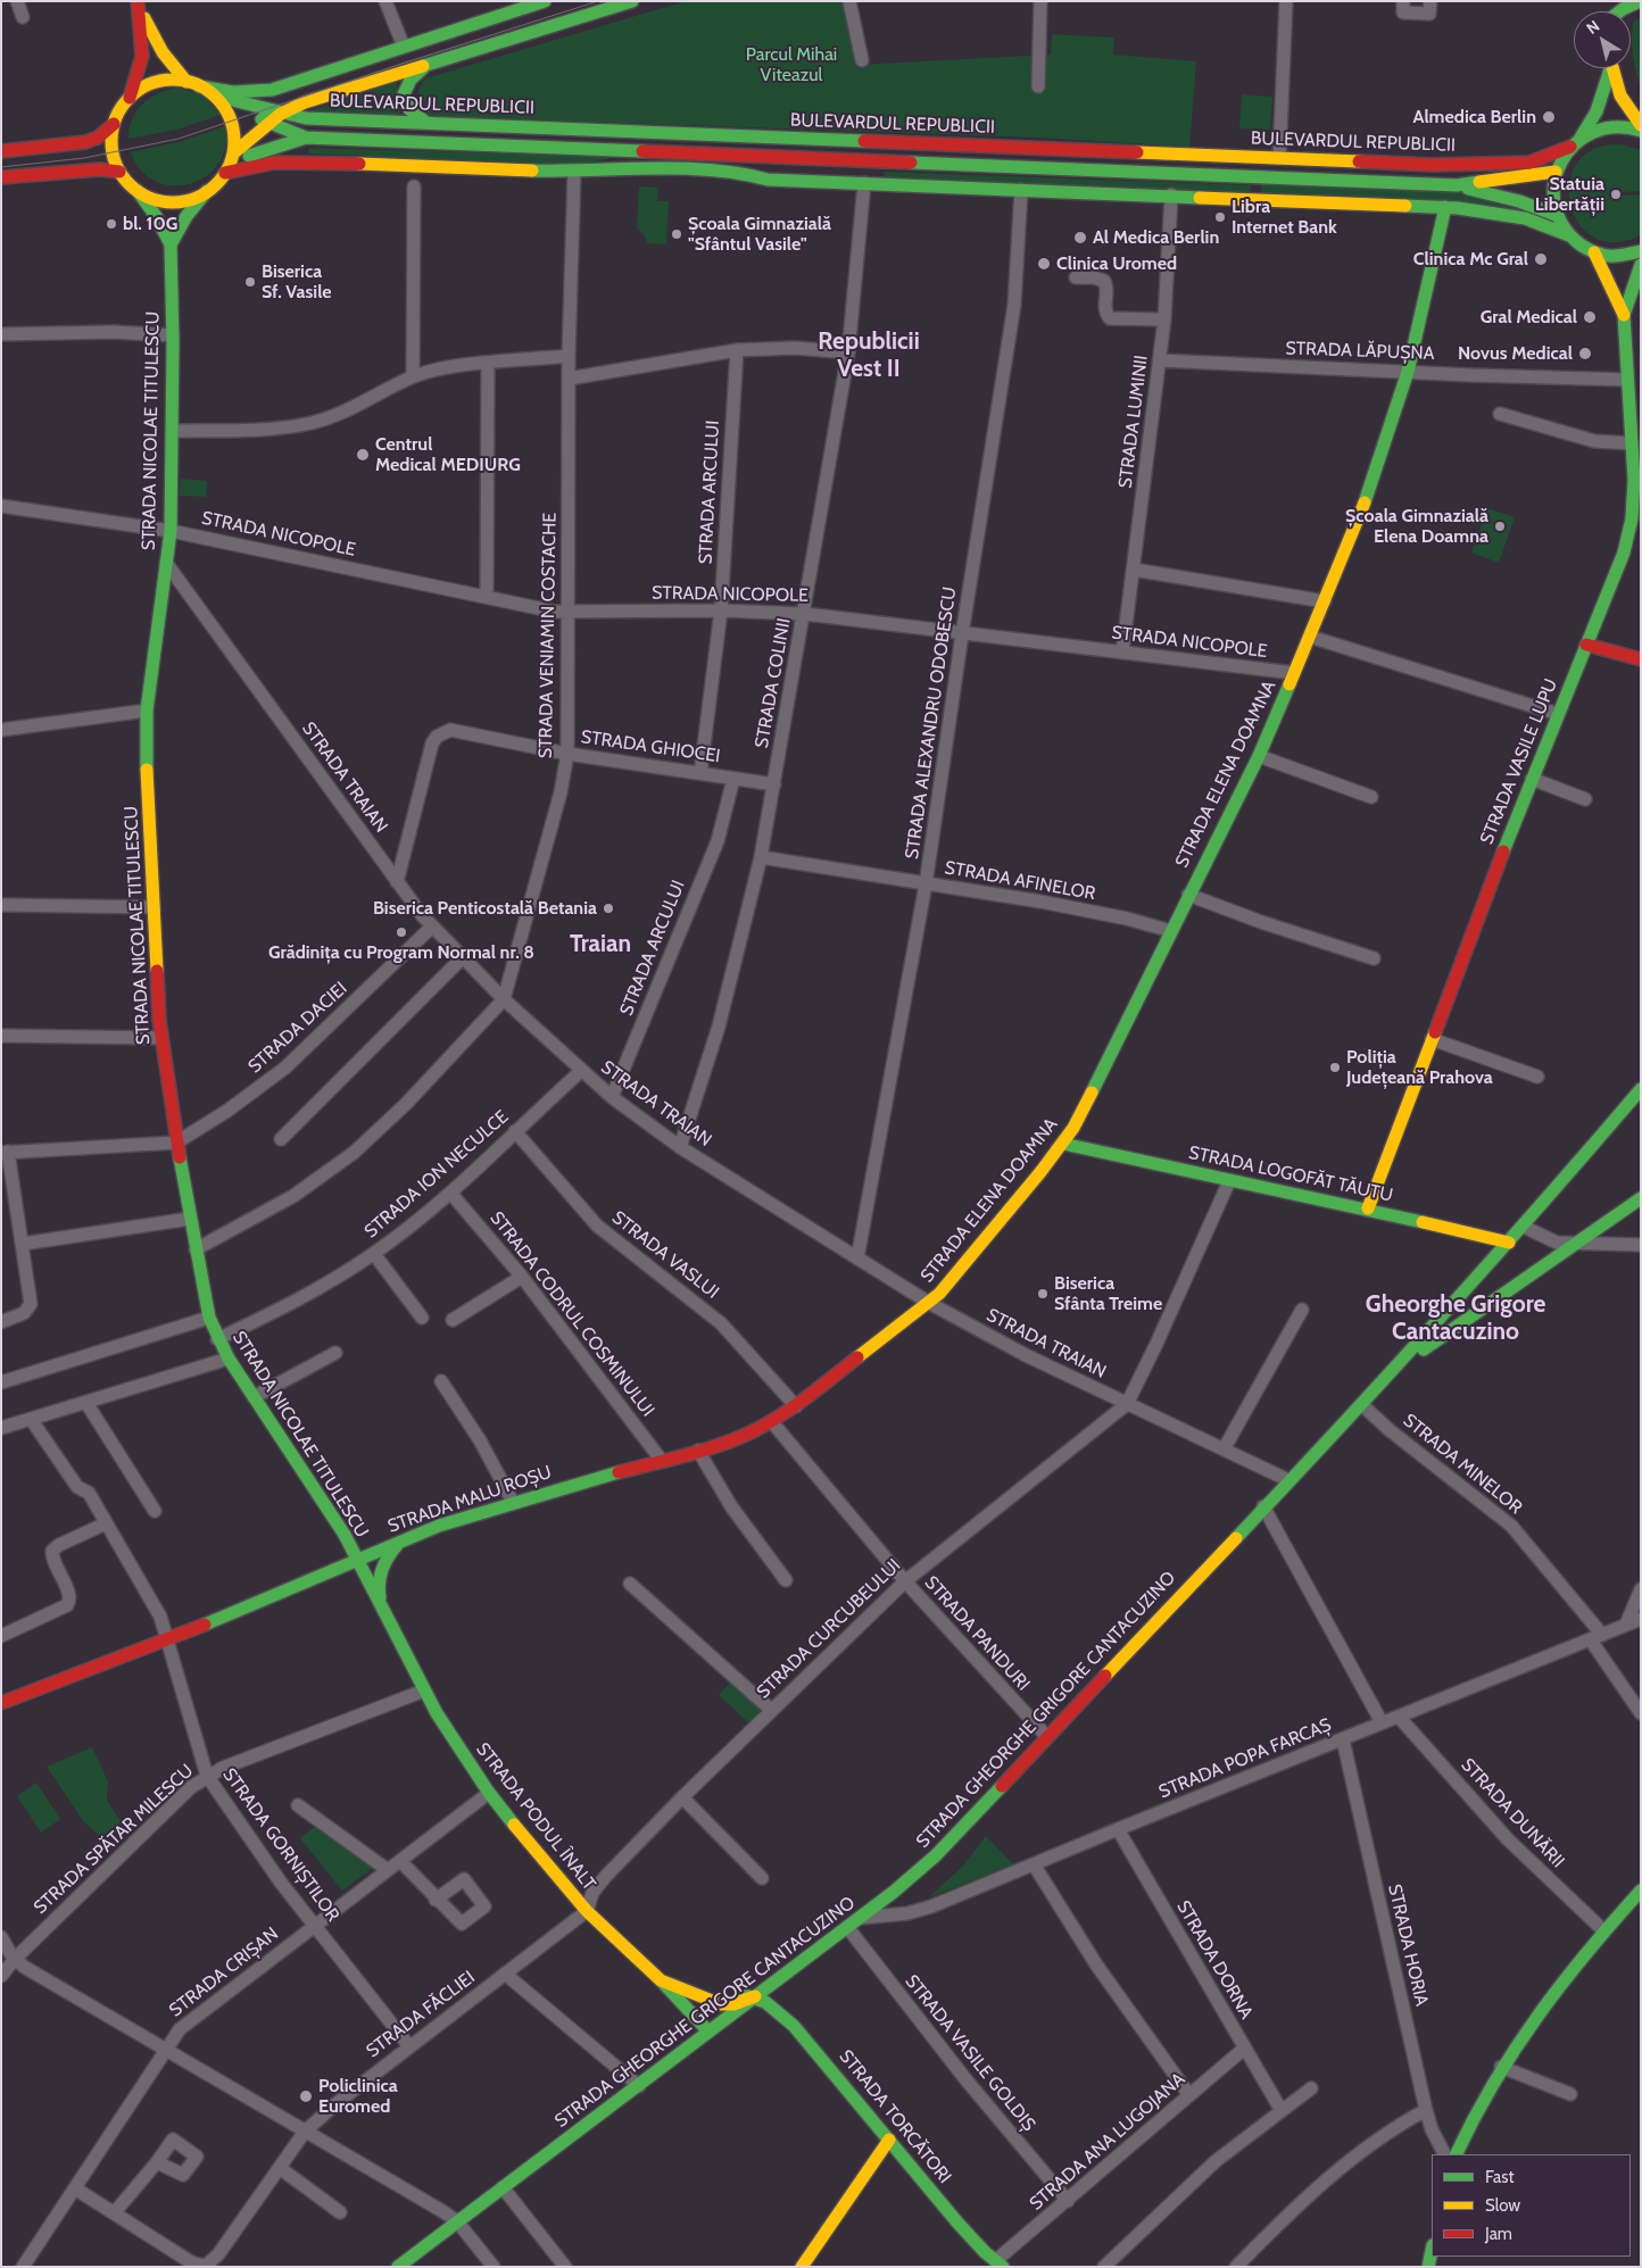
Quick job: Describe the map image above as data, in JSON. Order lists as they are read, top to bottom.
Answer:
{
  "streets": {
    "main road": [
      "BULEVARDUL REPUBLICII",
      "STRADA NICOLAE TITULESCU",
      "STRADA VASILE LUPU",
      "STRADA ELENA DOAMNA",
      "STRADA LOGOFĂT TĂUTU",
      "STRADA MALU ROȘU",
      "STRADA GHEORGHE GRIGORE CANTACUZINO",
      "STRADA PODUL ÎNALT",
      "STRADA TORCĂTORI"
    ],
    "street": [
      "STRADA LĂPUȘNA",
      "STRADA LUMINII",
      "STRADA ARCULUI",
      "STRADA NICOPOLE",
      "STRADA VENIAMIN COSTACHE",
      "STRADA COLINII",
      "STRADA ALEXANDRU ODOBESCU",
      "STRADA GHIOCEI",
      "STRADA TRAIAN",
      "STRADA AFINELOR",
      "STRADA DACIEI",
      "STRADA ION NECULCE",
      "STRADA VASLUI",
      "STRADA CODRUL COSMINULUI",
      "STRADA MINELOR",
      "STRADA CURCUBEULUI",
      "STRADA PANDURI",
      "STRADA POPA FARCAȘ",
      "STRADA DUNĂRII",
      "STRADA SPĂTAR MILESCU",
      "STRADA GORNIȘTILOR",
      "STRADA HORIA",
      "STRADA DORNA",
      "STRADA CRIȘAN",
      "STRADA FĂCLIEI",
      "STRADA VASILE GOLDIȘ",
      "STRADA ANA LUGOJANA"
    ]
  },
  "crossings": [
    ["BULEVARDUL REPUBLICII", "STRADA NICOLAE TITULESCU"],
    ["STRADA LĂPUȘNA", "STRADA LUMINII"],
    ["STRADA LĂPUȘNA", "STRADA VASILE LUPU"],
    ["STRADA LĂPUȘNA", "STRADA ELENA DOAMNA"],
    ["STRADA LUMINII", "STRADA NICOPOLE"],
    ["STRADA NICOLAE TITULESCU", "STRADA NICOPOLE"],
    ["STRADA NICOLAE TITULESCU", "STRADA VENIAMIN COSTACHE"],
    ["STRADA NICOLAE TITULESCU", "STRADA TRAIAN"],
    ["STRADA NICOLAE TITULESCU", "STRADA DACIEI"],
    ["STRADA NICOLAE TITULESCU", "STRADA ION NECULCE"],
    ["STRADA NICOLAE TITULESCU", "STRADA MALU ROȘU"],
    ["STRADA NICOLAE TITULESCU", "STRADA PODUL ÎNALT"],
    ["STRADA ARCULUI", "STRADA NICOPOLE"],
    ["STRADA ARCULUI", "STRADA GHIOCEI"],
    ["STRADA ARCULUI", "STRADA TRAIAN"],
    ["STRADA NICOPOLE", "STRADA VENIAMIN COSTACHE"],
    ["STRADA NICOPOLE", "STRADA COLINII"],
    ["STRADA NICOPOLE", "STRADA ALEXANDRU ODOBESCU"],
    ["STRADA NICOPOLE", "STRADA ELENA DOAMNA"],
    ["STRADA VENIAMIN COSTACHE", "STRADA GHIOCEI"],
    ["STRADA VENIAMIN COSTACHE", "STRADA TRAIAN"],
    ["STRADA COLINII", "STRADA GHIOCEI"],
    ["STRADA COLINII", "STRADA TRAIAN"],
    ["STRADA COLINII", "STRADA AFINELOR"],
    ["STRADA ALEXANDRU ODOBESCU", "STRADA TRAIAN"],
    ["STRADA ALEXANDRU ODOBESCU", "STRADA AFINELOR"],
    ["STRADA GHIOCEI", "STRADA TRAIAN"],
    ["STRADA VASILE LUPU", "STRADA LOGOFĂT TĂUTU"],
    ["STRADA ELENA DOAMNA", "STRADA TRAIAN"],
    ["STRADA ELENA DOAMNA", "STRADA AFINELOR"],
    ["STRADA ELENA DOAMNA", "STRADA LOGOFĂT TĂUTU"],
    ["STRADA ELENA DOAMNA", "STRADA MALU ROȘU"],
    ["STRADA TRAIAN", "STRADA DACIEI"],
    ["STRADA TRAIAN", "STRADA ION NECULCE"],
    ["STRADA TRAIAN", "STRADA MALU ROȘU"],
    ["STRADA TRAIAN", "STRADA CURCUBEULUI"],
    ["STRADA TRAIAN", "STRADA GHEORGHE GRIGORE CANTACUZINO"],
    ["STRADA ION NECULCE", "STRADA VASLUI"],
    ["STRADA ION NECULCE", "STRADA CODRUL COSMINULUI"],
    ["STRADA LOGOFĂT TĂUTU", "STRADA GHEORGHE GRIGORE CANTACUZINO"],
    ["STRADA VASLUI", "STRADA MALU ROȘU"],
    ["STRADA CODRUL COSMINULUI", "STRADA MALU ROȘU"],
    ["STRADA MINELOR", "STRADA GHEORGHE GRIGORE CANTACUZINO"],
    ["STRADA MINELOR", "STRADA POPA FARCAȘ"],
    ["STRADA MALU ROȘU", "STRADA PANDURI"],
    ["STRADA MALU ROȘU", "STRADA PODUL ÎNALT"],
    ["STRADA MALU ROȘU", "STRADA GORNIȘTILOR"],
    ["STRADA CURCUBEULUI", "STRADA PANDURI"],
    ["STRADA CURCUBEULUI", "STRADA PODUL ÎNALT"],
    ["STRADA CURCUBEULUI", "STRADA FĂCLIEI"],
    ["STRADA PANDURI", "STRADA GHEORGHE GRIGORE CANTACUZINO"],
    ["STRADA GHEORGHE GRIGORE CANTACUZINO", "STRADA POPA FARCAȘ"],
    ["STRADA GHEORGHE GRIGORE CANTACUZINO", "STRADA PODUL ÎNALT"],
    ["STRADA GHEORGHE GRIGORE CANTACUZINO", "STRADA VASILE GOLDIȘ"],
    ["STRADA GHEORGHE GRIGORE CANTACUZINO", "STRADA TORCĂTORI"],
    ["STRADA POPA FARCAȘ", "STRADA DUNĂRII"],
    ["STRADA POPA FARCAȘ", "STRADA HORIA"],
    ["STRADA POPA FARCAȘ", "STRADA DORNA"],
    ["STRADA PODUL ÎNALT", "STRADA SPĂTAR MILESCU"],
    ["STRADA PODUL ÎNALT", "STRADA CRIȘAN"],
    ["STRADA PODUL ÎNALT", "STRADA FĂCLIEI"],
    ["STRADA PODUL ÎNALT", "STRADA TORCĂTORI"],
    ["STRADA SPĂTAR MILESCU", "STRADA GORNIȘTILOR"],
    ["STRADA GORNIȘTILOR", "STRADA CRIȘAN"],
    ["STRADA GORNIȘTILOR", "STRADA FĂCLIEI"],
    ["STRADA DORNA", "STRADA ANA LUGOJANA"],
    ["STRADA VASILE GOLDIȘ", "STRADA ANA LUGOJANA"],
    ["STRADA TORCĂTORI", "STRADA ANA LUGOJANA"]
  ],
  "districts": ["Republicii Vest II", "Traian", "Gheorghe Grigore Cantacuzino"],
  "parks": ["Parcul Mihai Viteazul"],
  "places": [
    "Almedica Berlin",
    "Statuia Libertății",
    "Libra Internet Bank",
    "bl. 10G",
    "Școala Gimnazială \"Sfântul Vasile\"",
    "Al Medica Berlin",
    "Clinica Mc Gral",
    "Clinica Uromed",
    "Biserica Sf. Vasile",
    "Gral Medical",
    "Novus Medical",
    "Centrul Medical MEDIURG",
    "Școala Gimnazială Elena Doamna",
    "Biserica Penticostală Betania",
    "Grădinița cu Program Normal nr. 8",
    "Poliția Județeană Prahova",
    "Biserica Sfânta Treime",
    "Policlinica Euromed"
  ],
  "legend": ["Fast", "Slow", "Jam"],
  "north": "top left"
}
